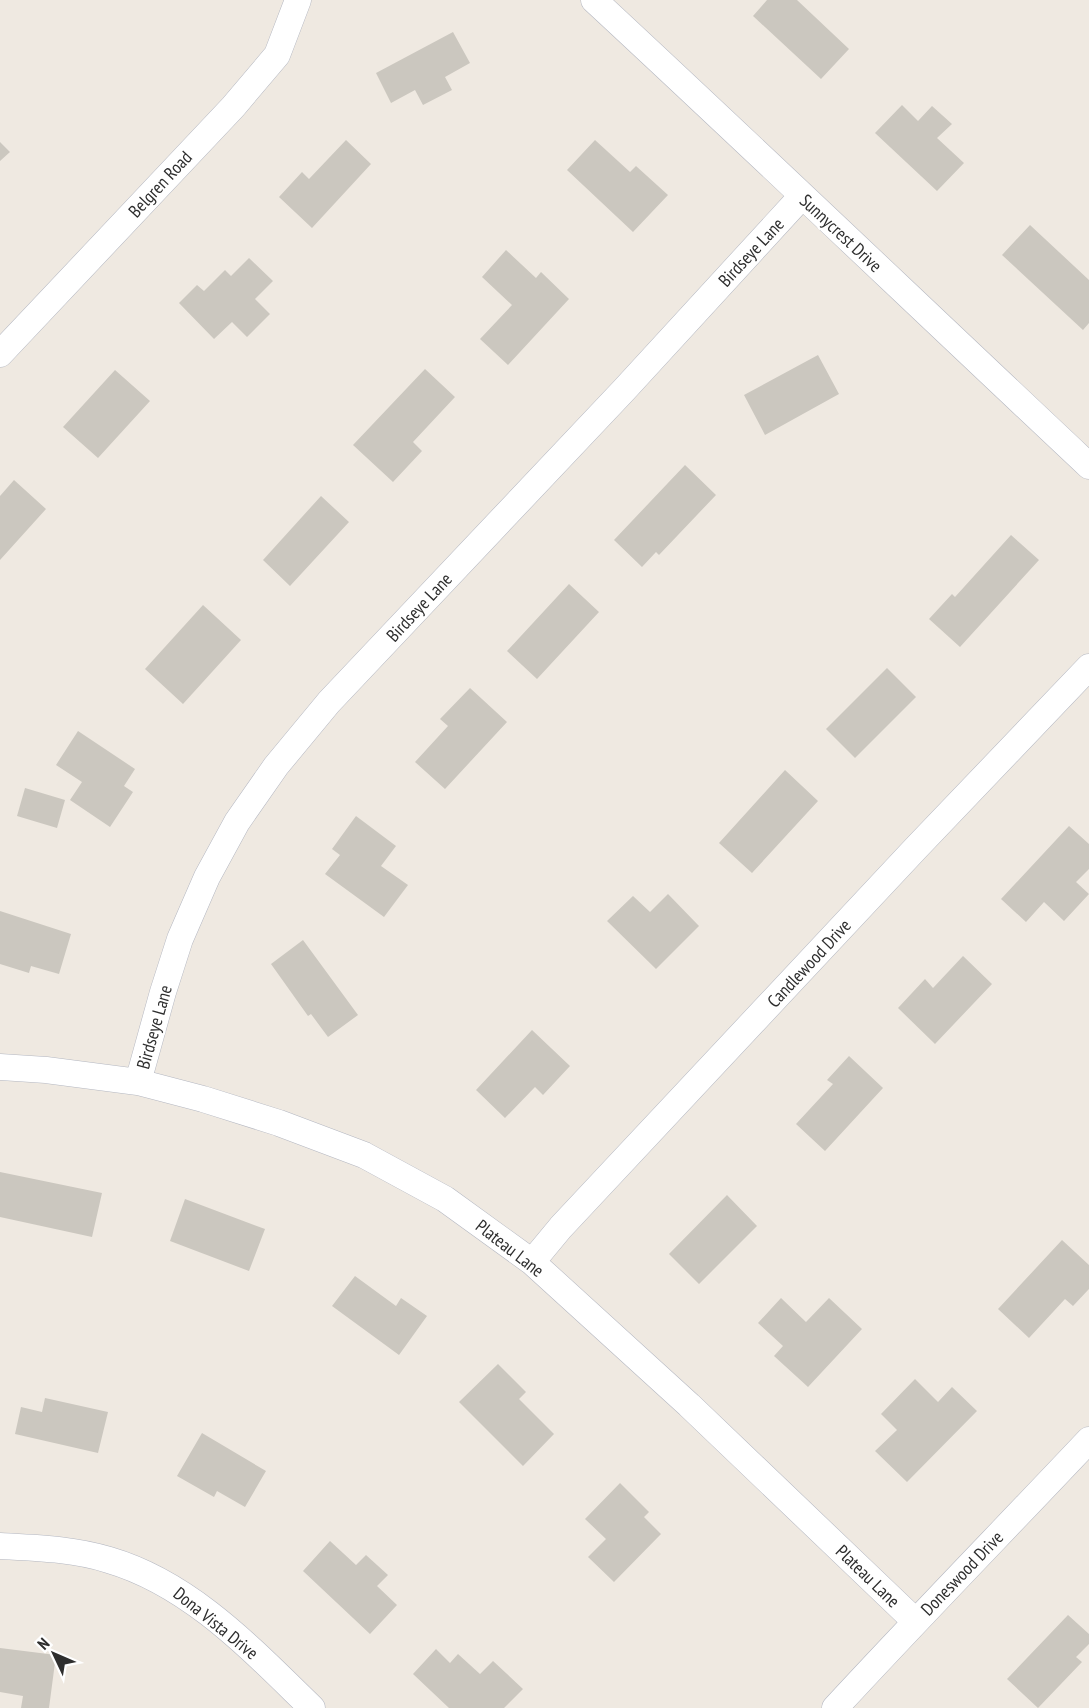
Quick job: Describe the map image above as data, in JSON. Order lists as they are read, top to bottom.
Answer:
{
  "streets": {
    "street": [
      "Belgren Road",
      "Sunnycrest Drive",
      "Birdseye Lane",
      "Candlewood Drive",
      "Plateau Lane",
      "Doneswood Drive",
      "Dona Vista Drive"
    ]
  },
  "crossings": [
    ["Sunnycrest Drive", "Birdseye Lane"],
    ["Birdseye Lane", "Plateau Lane"],
    ["Candlewood Drive", "Plateau Lane"],
    ["Plateau Lane", "Doneswood Drive"]
  ],
  "north": "top left"
}
